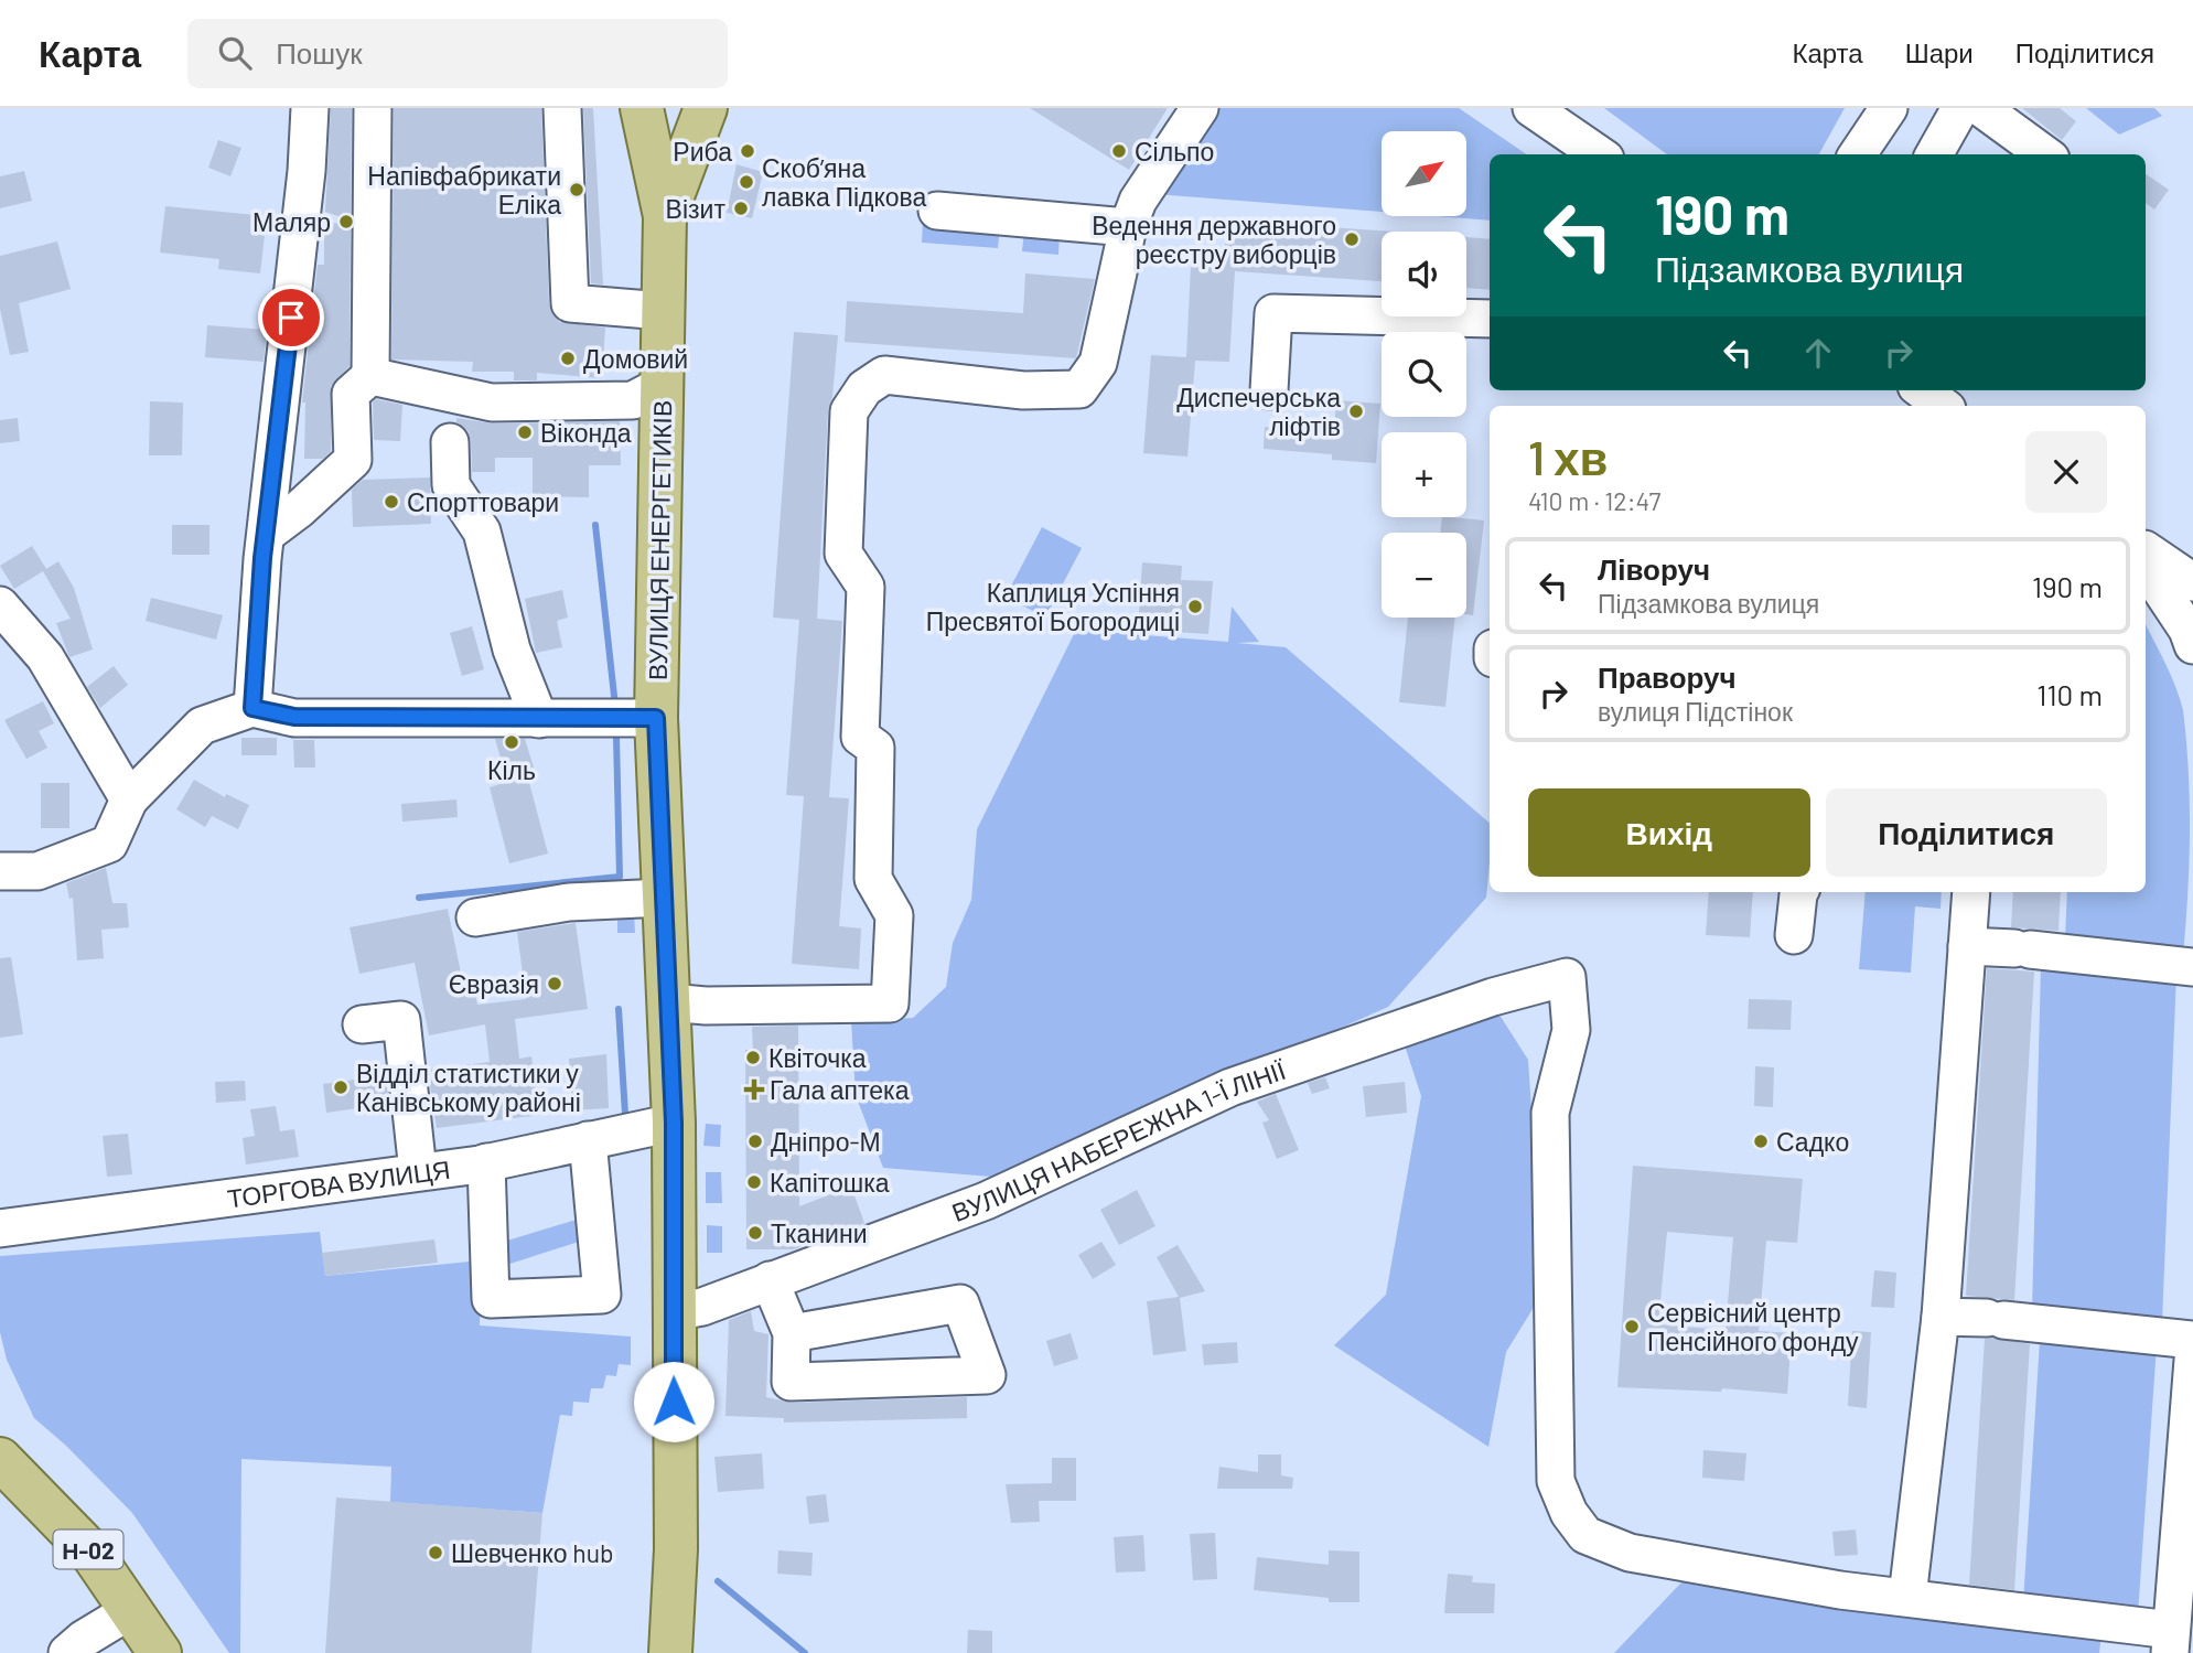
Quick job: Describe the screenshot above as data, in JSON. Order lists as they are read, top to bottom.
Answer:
{
  "streets": {
    "main road": ["ВУЛИЦЯ ЕНЕРГЕТИКІВ", "Н-02"],
    "street": ["ВУЛИЦЯ НАБЕРЕЖНА 1-Ї ЛІНІЇ", "ТОРГОВА ВУЛИЦЯ"]
  },
  "crossings": [
    ["ВУЛИЦЯ ЕНЕРГЕТИКІВ", "ВУЛИЦЯ НАБЕРЕЖНА 1-Ї ЛІНІЇ"],
    ["ВУЛИЦЯ ЕНЕРГЕТИКІВ", "ТОРГОВА ВУЛИЦЯ"]
  ],
  "places": {
    "other": [
      "Риба",
      "Сільпо",
      "Скоб’яна лавка Підкова",
      "Напівфабрикати Еліка",
      "Візит",
      "Маляр",
      "Ведення державного реєстру виборців",
      "Домовий",
      "Диспечерська ліфтів",
      "Віконда",
      "Спорттовари",
      "Каплиця Успіння Пресвятої Богородиці",
      "Кіль",
      "Євразія",
      "Квіточка",
      "Відділ статистики у Канівському районі",
      "Дніпро-М",
      "Садко",
      "Капітошка",
      "Тканини",
      "Сервісний центр Пенсійного фонду",
      "Шевченко hub"
    ],
    "health": ["Гала аптека"]
  },
  "north": "top right",
  "page": {
    "header": "Карта",
    "search": "Пошук",
    "nav": ["Карта", "Шари", "Поділитися"],
    "map_buttons": ["+", "−"],
    "turn": ["190 m", "Підзамкова вулиця"],
    "heading": ["1 хв", "410 m · 12:47"],
    "list": [
      {
        "name": "Ліворуч",
        "note": "Підзамкова вулиця",
        "value": "190 m"
      },
      {
        "name": "Праворуч",
        "note": "вулиця Підстінок",
        "value": "110 m"
      }
    ],
    "buttons": ["Вихід", "Поділитися"]
  }
}
